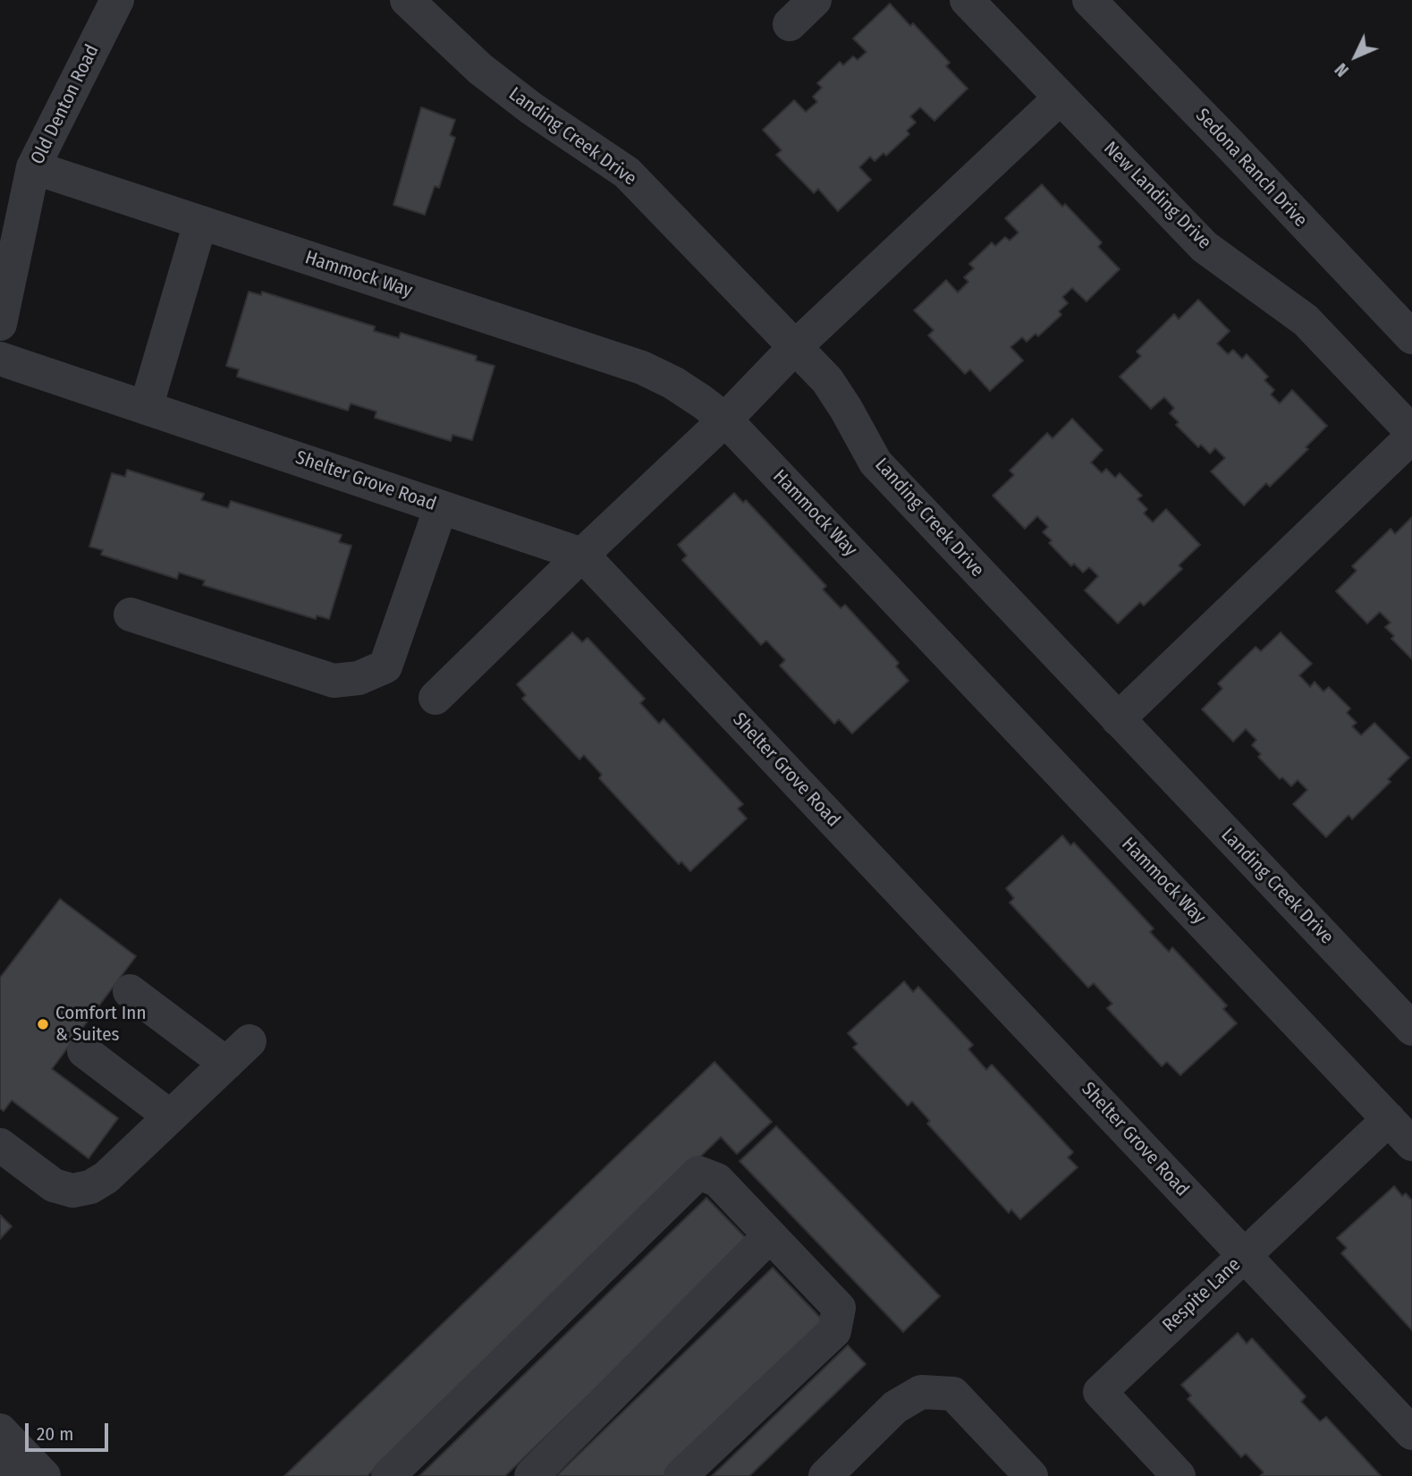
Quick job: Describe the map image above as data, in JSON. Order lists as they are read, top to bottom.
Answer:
{
  "streets": {
    "street": [
      "Old Denton Road",
      "Landing Creek Drive",
      "Sedona Ranch Drive",
      "New Landing Drive",
      "Hammock Way",
      "Shelter Grove Road",
      "Respite Lane"
    ]
  },
  "crossings": [
    ["Old Denton Road", "Hammock Way"],
    ["Hammock Way", "Respite Lane"],
    ["Shelter Grove Road", "Respite Lane"]
  ],
  "places": ["Comfort Inn & Suites"],
  "scale_bar": "20 m",
  "north": "bottom left"
}
